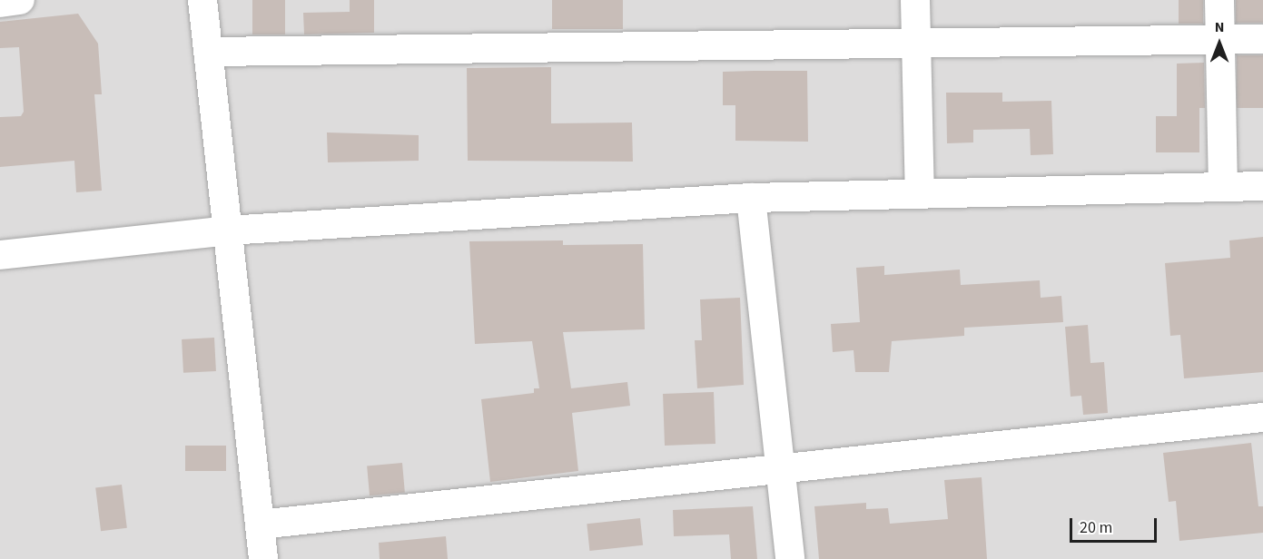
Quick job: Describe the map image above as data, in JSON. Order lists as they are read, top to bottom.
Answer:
{
  "scale_bar": "20 m",
  "north": "top"
}
